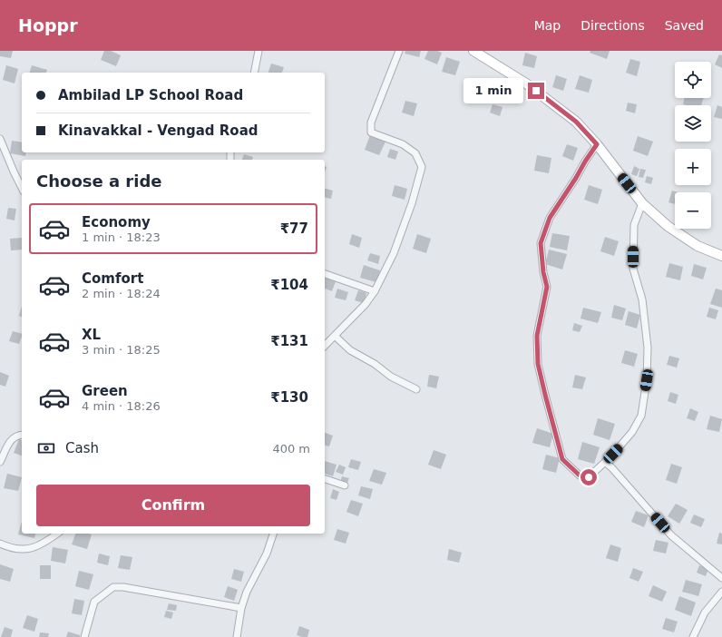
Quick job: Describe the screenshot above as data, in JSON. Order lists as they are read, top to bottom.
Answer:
{
  "page": {
    "header": "Hoppr",
    "nav": ["Map", "Directions", "Saved"],
    "map_buttons": ["+", "−"],
    "banner": ["Ambilad LP School Road", "Kinavakkal - Vengad Road"],
    "bubble": "1 min",
    "heading": "Choose a ride",
    "list": [
      {
        "name": "Economy",
        "note": "1 min · 18:23",
        "value": "₹77"
      },
      {
        "name": "Comfort",
        "note": "2 min · 18:24",
        "value": "₹104"
      },
      {
        "name": "XL",
        "note": "3 min · 18:25",
        "value": "₹131"
      },
      {
        "name": "Green",
        "note": "4 min · 18:26",
        "value": "₹130"
      }
    ],
    "pay": ["Cash", "400 m"],
    "buttons": "Confirm"
  }
}
